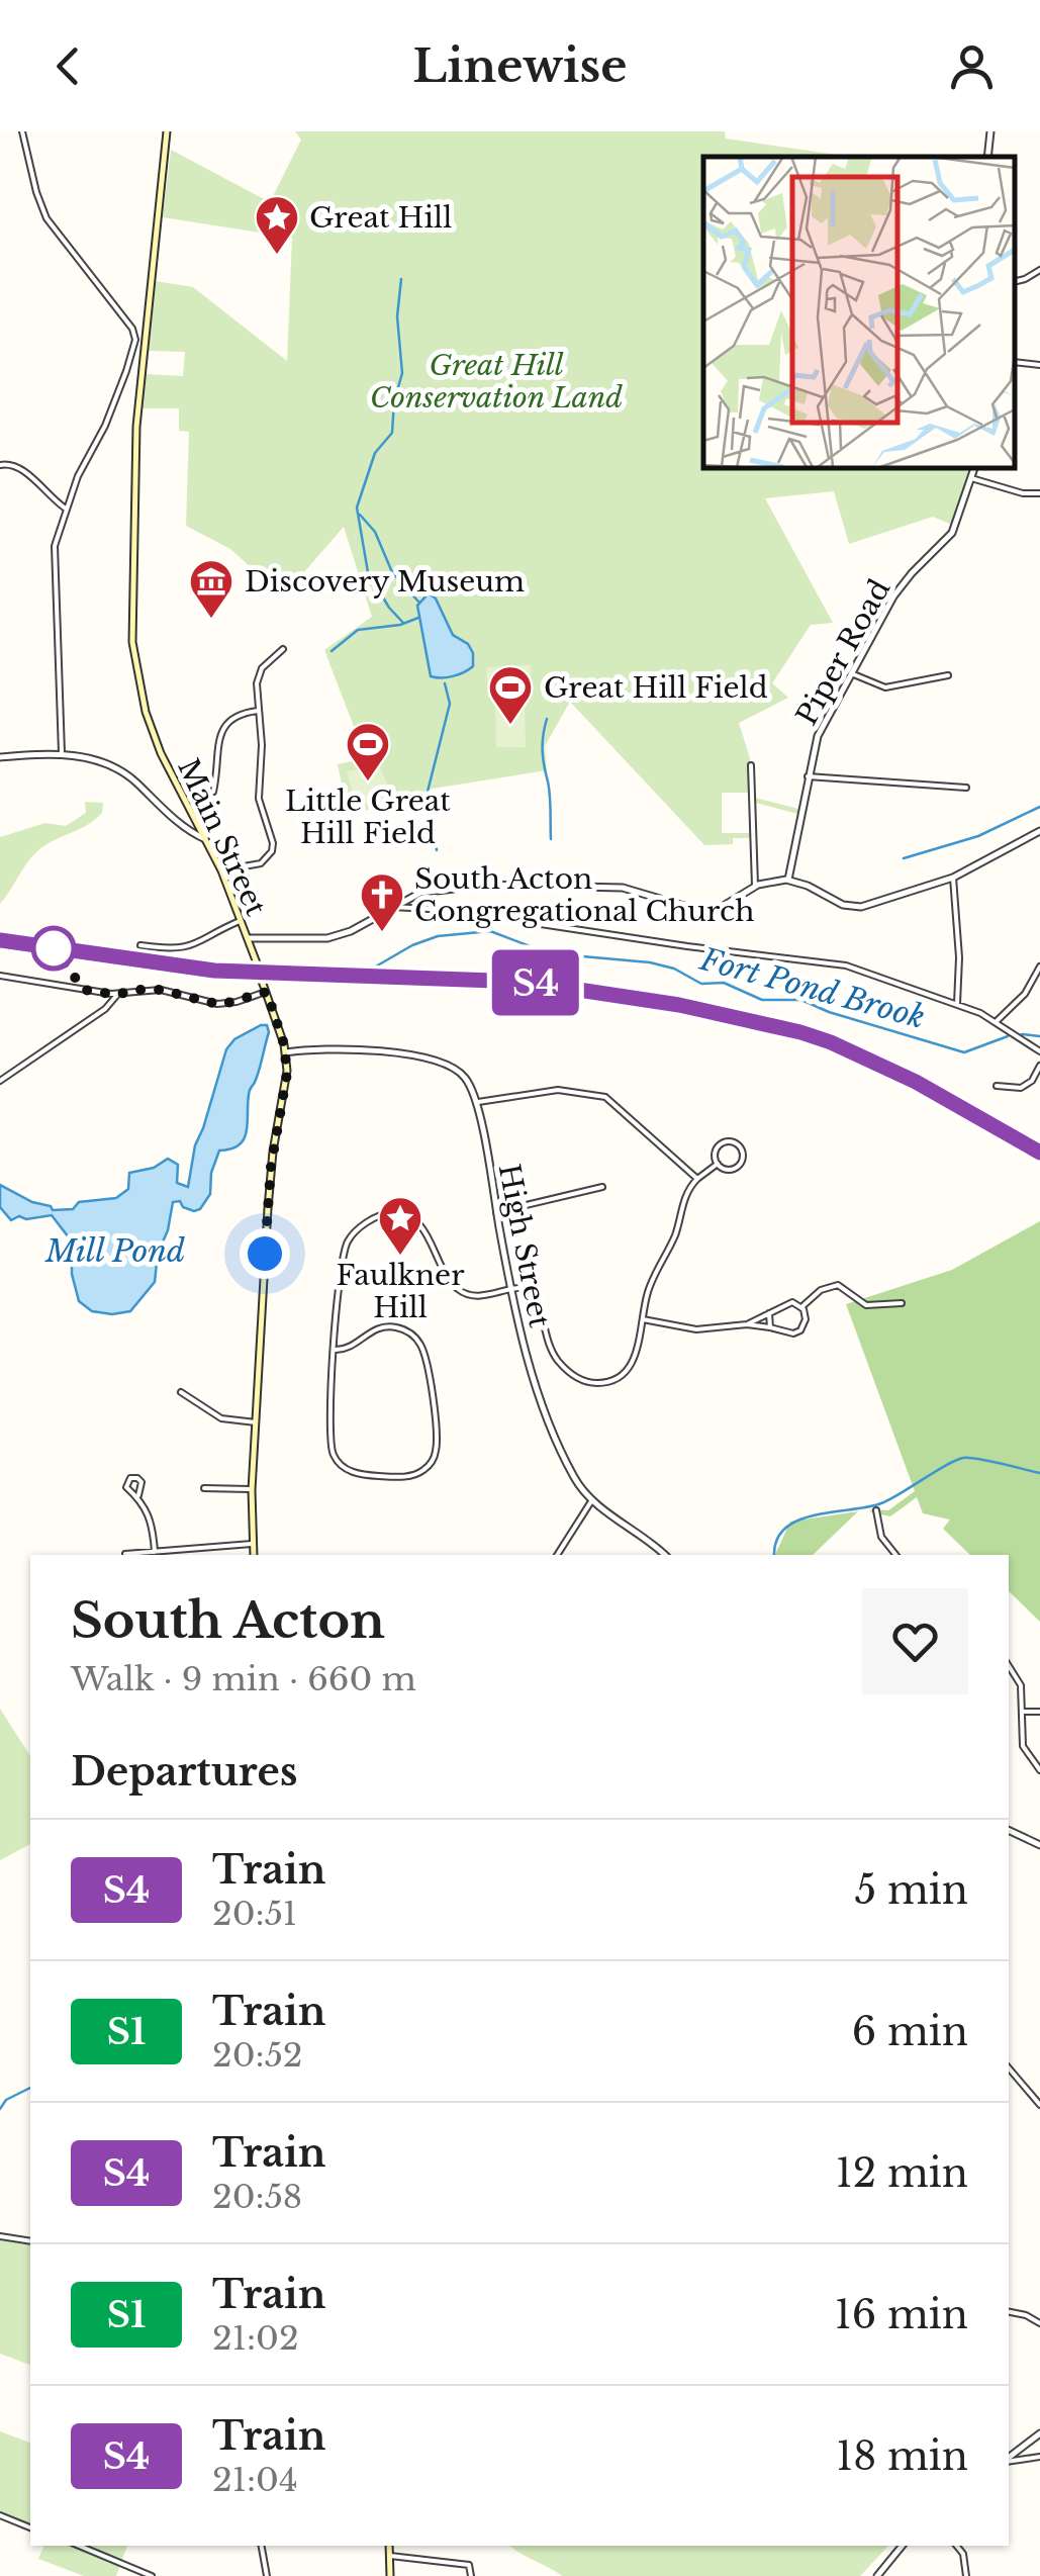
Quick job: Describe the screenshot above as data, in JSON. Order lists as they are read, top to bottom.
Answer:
{
  "streets": {
    "main road": ["Main Street"],
    "street": ["Piper Road", "High Street"]
  },
  "crossings": [
    ["Main Street", "High Street"]
  ],
  "water": ["Fort Pond Brook", "Mill Pond"],
  "parks": ["Great Hill Conservation Land"],
  "places": {
    "place": ["Great Hill", "Faulkner Hill"],
    "museum": ["Discovery Museum"],
    "sports": ["Great Hill Field", "Little Great Hill Field"],
    "church": ["South Acton Congregational Church"]
  },
  "page": {
    "header": "Linewise",
    "on_map": "S4",
    "heading": [
      ["South Acton", "Walk · 9 min · 660 m"],
      "Departures"
    ],
    "list": [
      {
        "mark": "S4",
        "name": "Train",
        "note": "20:51",
        "value": "5 min"
      },
      {
        "mark": "S1",
        "name": "Train",
        "note": "20:52",
        "value": "6 min"
      },
      {
        "mark": "S4",
        "name": "Train",
        "note": "20:58",
        "value": "12 min"
      },
      {
        "mark": "S1",
        "name": "Train",
        "note": "21:02",
        "value": "16 min"
      },
      {
        "mark": "S4",
        "name": "Train",
        "note": "21:04",
        "value": "18 min"
      }
    ]
  }
}
